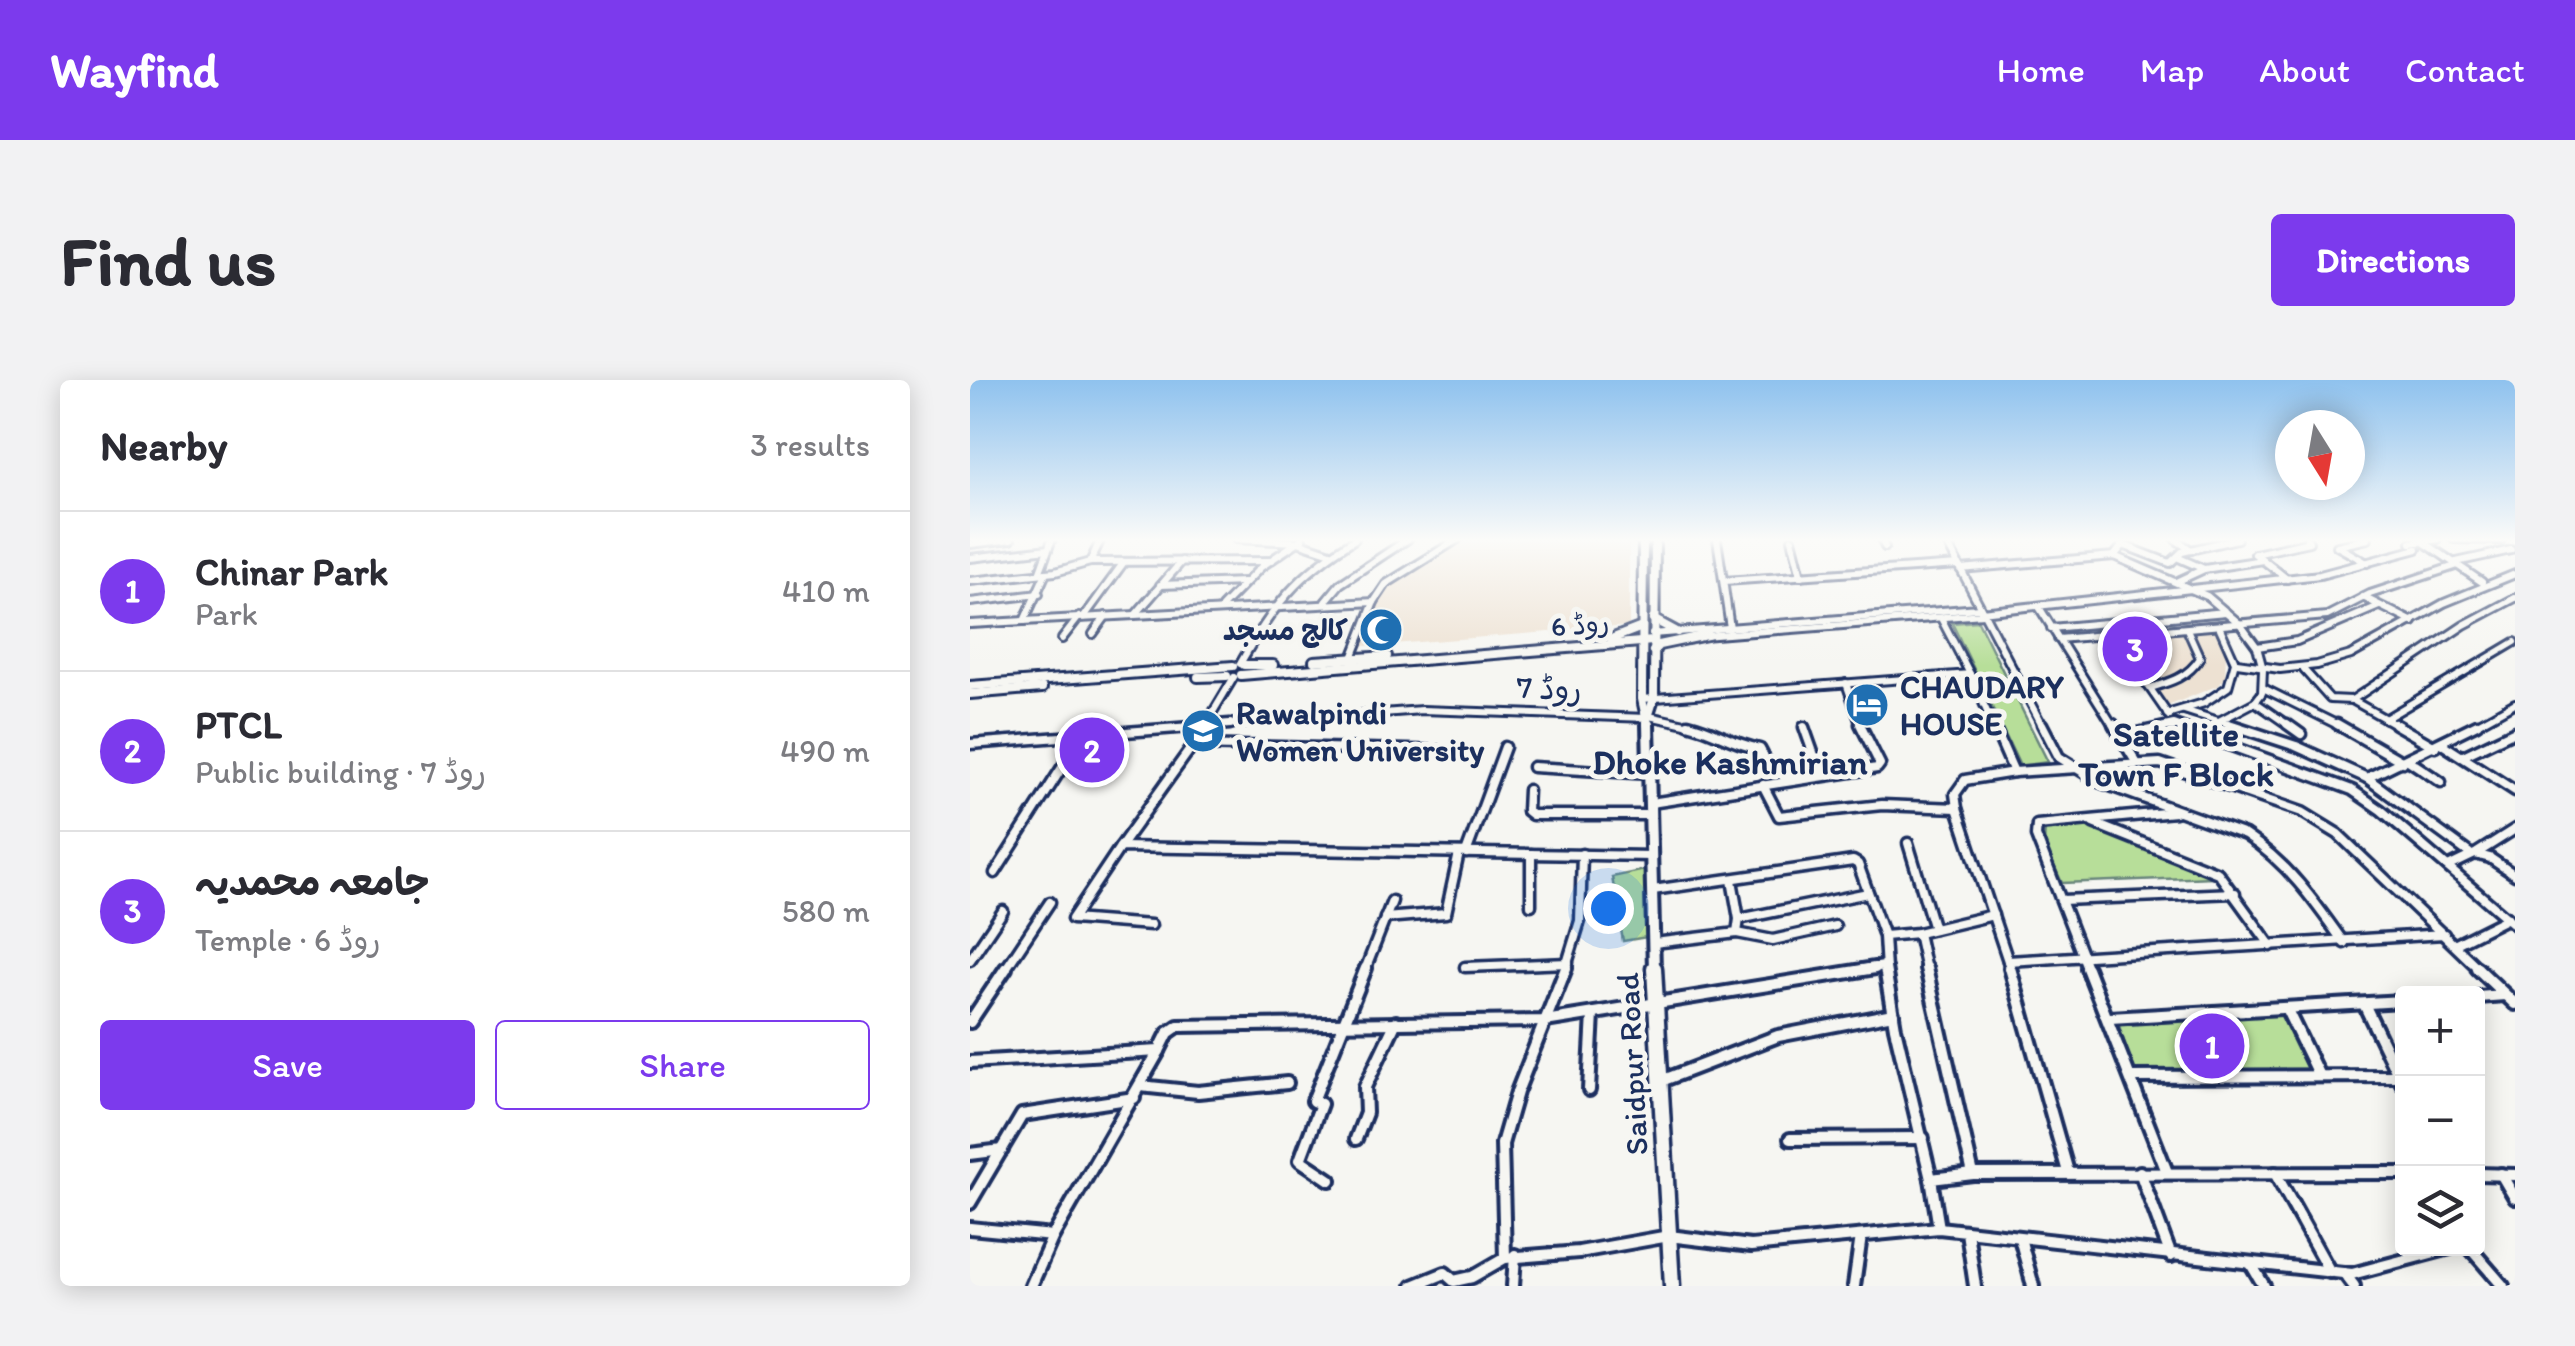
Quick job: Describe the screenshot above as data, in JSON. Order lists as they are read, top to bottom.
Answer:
{
  "streets": {
    "main road": ["روڈ 6", "Saidpur Road"],
    "street": ["روڈ 7"]
  },
  "crossings": [
    ["روڈ 6", "Saidpur Road"],
    ["روڈ 7", "Saidpur Road"]
  ],
  "districts": ["Satellite Town F Block", "Dhoke Kashmirian"],
  "places": {
    "mosque": ["کالج مسجد"],
    "hotel": ["CHAUDARY HOUSE"],
    "school or university": ["Rawalpindi Women University"]
  },
  "north": "bottom",
  "page": {
    "header": "Wayfind",
    "nav": [
      "Home",
      "Map",
      "About",
      "Contact"
    ],
    "buttons": [
      "Directions",
      ["Save", "Share"]
    ],
    "title": "Find us",
    "heading": ["Nearby", "3 results"],
    "list": [
      {
        "mark": "1",
        "name": "Chinar Park",
        "note": "Park",
        "value": "410 m"
      },
      {
        "mark": "2",
        "name": "PTCL",
        "note": "Public building · روڈ 7",
        "value": "490 m"
      },
      {
        "mark": "3",
        "name": "جامعہ محمدیہ",
        "note": "Temple · روڈ 6",
        "value": "580 m"
      }
    ],
    "pins": ["3", "2", "1"],
    "map_buttons": ["+", "−"]
  }
}
